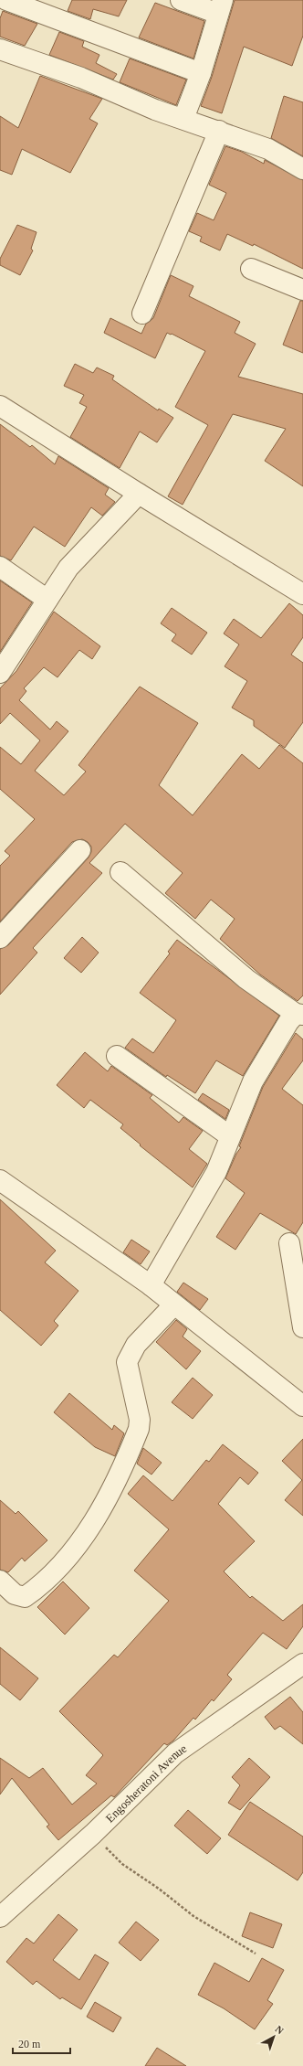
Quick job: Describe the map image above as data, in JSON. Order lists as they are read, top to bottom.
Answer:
{
  "streets": {
    "street": ["Engosheratoni Avenue"]
  },
  "scale_bar": "20 m",
  "north": "top right"
}
